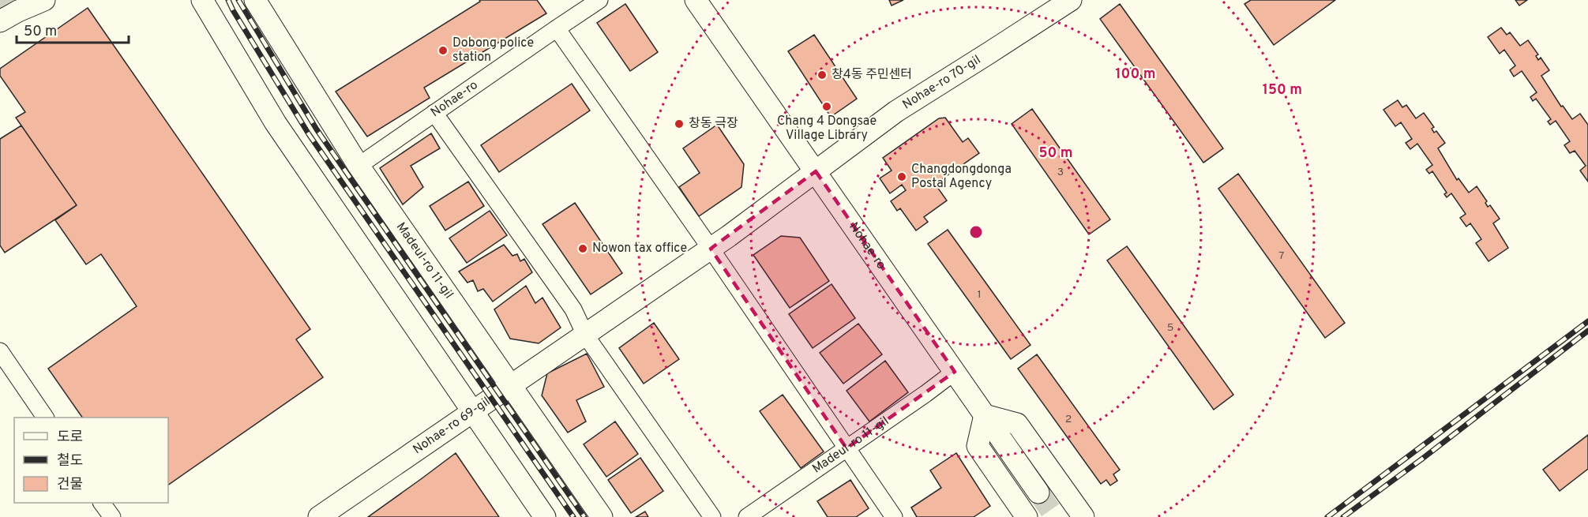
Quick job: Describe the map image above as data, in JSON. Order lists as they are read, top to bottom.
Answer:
{
  "streets": {
    "main road": [
      "Nohae-ro 70-gil",
      "Nohae-ro",
      "Madeul-ro 11-gil",
      "Nohae-ro 69-gil"
    ]
  },
  "crossings": [
    ["Nohae-ro 70-gil", "Nohae-ro"],
    ["Nohae-ro 70-gil", "Nohae-ro 69-gil"],
    ["Nohae-ro", "Madeul-ro 11-gil"],
    ["Nohae-ro", "Nohae-ro 69-gil"],
    ["Madeul-ro 11-gil", "Nohae-ro 69-gil"]
  ],
  "places": [
    "Dobong police station",
    "창4동 주민센터",
    "Chang 4 Dongsae Village Library",
    "창동 극장",
    "Changdongdonga Postal Agency",
    "Nowon tax office"
  ],
  "house_numbers": [
    "3",
    "7",
    "1",
    "5",
    "2"
  ],
  "legend": ["도로", "철도", "건물"],
  "scale_bar": "50 m",
  "rings": ["100 m", "150 m", "50 m"]
}
